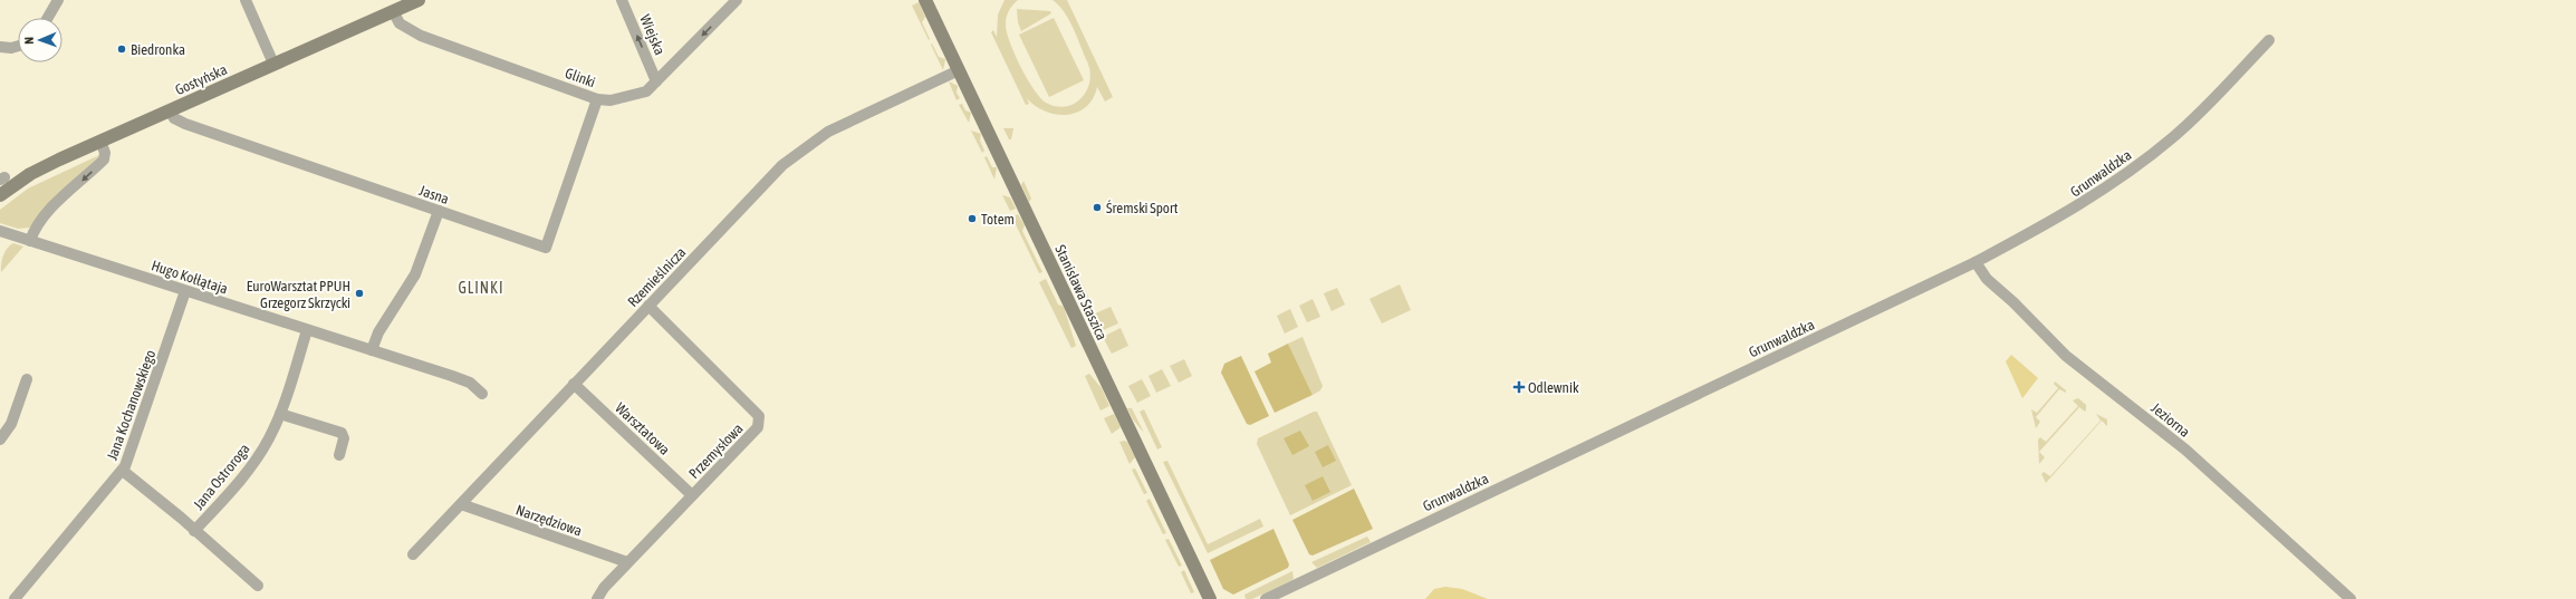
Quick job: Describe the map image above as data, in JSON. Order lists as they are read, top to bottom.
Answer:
{
  "streets": {
    "main road": ["Gostyńska", "Stanisława Staszica"],
    "street": [
      "Wiejska",
      "Glinki",
      "Grunwaldzka",
      "Jasna",
      "Hugo Kołłątaja",
      "Rzemieślnicza",
      "Jana Kochanowskiego",
      "Jeziorna",
      "Warsztatowa",
      "Przemysłowa",
      "Jana Ostroroga",
      "Narzędziowa"
    ]
  },
  "crossings": [
    ["Wiejska", "Glinki"],
    ["Glinki", "Gostyńska"],
    ["Glinki", "Jasna"],
    ["Gostyńska", "Jasna"],
    ["Grunwaldzka", "Jeziorna"],
    ["Hugo Kołłątaja", "Jana Kochanowskiego"],
    ["Hugo Kołłątaja", "Jana Ostroroga"],
    ["Rzemieślnicza", "Stanisława Staszica"],
    ["Rzemieślnicza", "Warsztatowa"],
    ["Rzemieślnicza", "Przemysłowa"],
    ["Rzemieślnicza", "Narzędziowa"],
    ["Jana Kochanowskiego", "Jana Ostroroga"],
    ["Warsztatowa", "Przemysłowa"],
    ["Przemysłowa", "Narzędziowa"]
  ],
  "one_way": ["Wiejska"],
  "districts": ["GLINKI"],
  "places": {
    "other": [
      "Biedronka",
      "Śremski Sport",
      "Totem",
      "EuroWarsztat PPUH Grzegorz Skrzycki"
    ],
    "health": ["Odlewnik"]
  },
  "north": "left"
}
